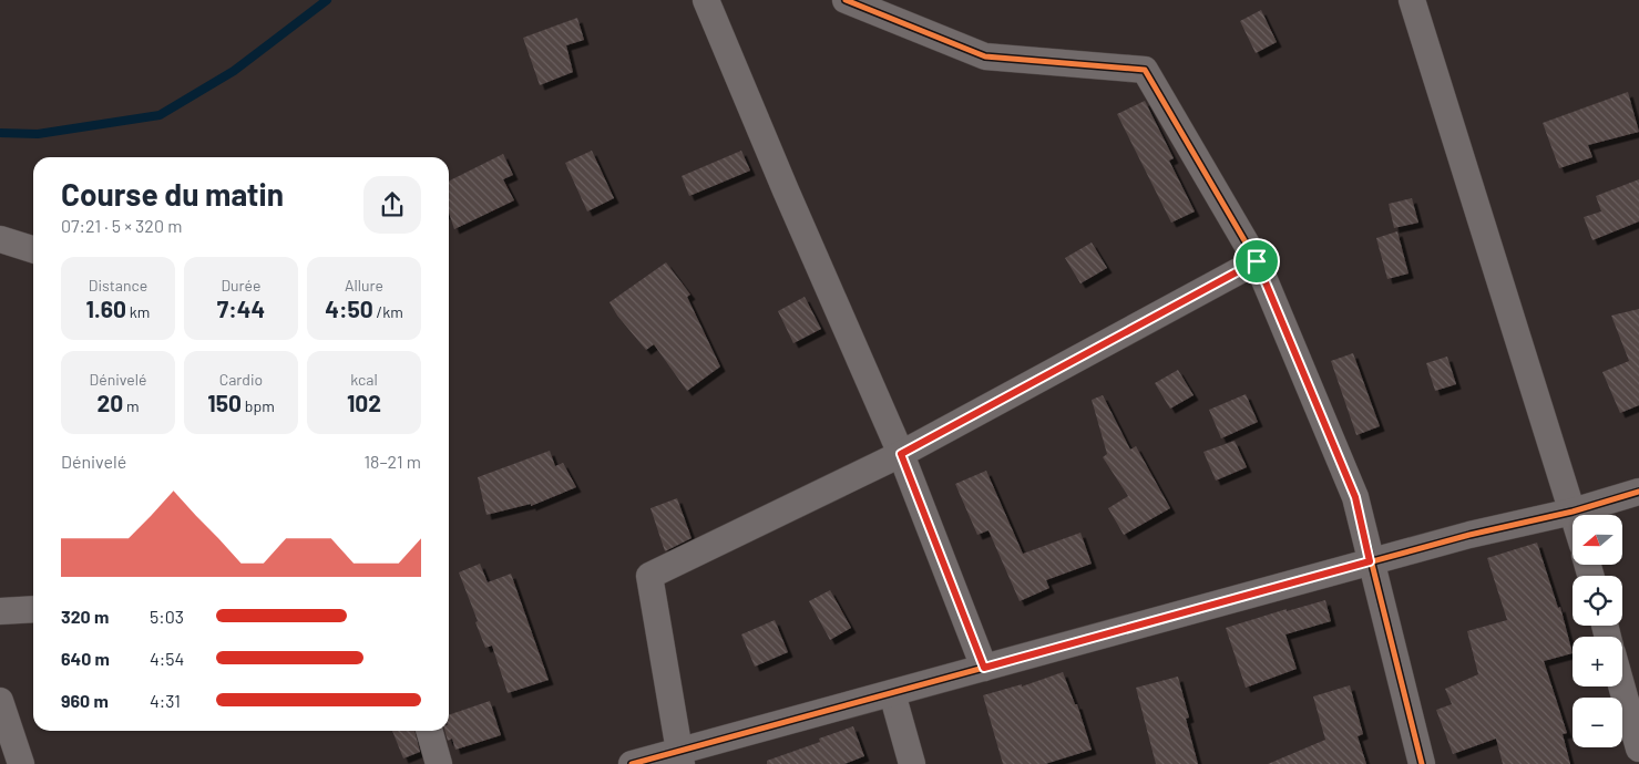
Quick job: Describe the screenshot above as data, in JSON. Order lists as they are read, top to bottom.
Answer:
{
  "north": "left",
  "page": {
    "heading": ["Course du matin", "07:21 · 5 × 320 m"],
    "stats": [
      ["Distance", "1.60 km"],
      ["Durée", "7:44"],
      ["Allure", "4:50 /km"],
      ["Dénivelé", "20 m"],
      ["Cardio", "150 bpm"],
      ["kcal", "102"]
    ],
    "chart": ["Dénivelé", "18–21 m"],
    "map_buttons": ["+", "−"],
    "list": [
      {
        "name": "320 m",
        "note": "5:03"
      },
      {
        "name": "640 m",
        "note": "4:54"
      },
      {
        "name": "960 m",
        "note": "4:31"
      }
    ]
  }
}
